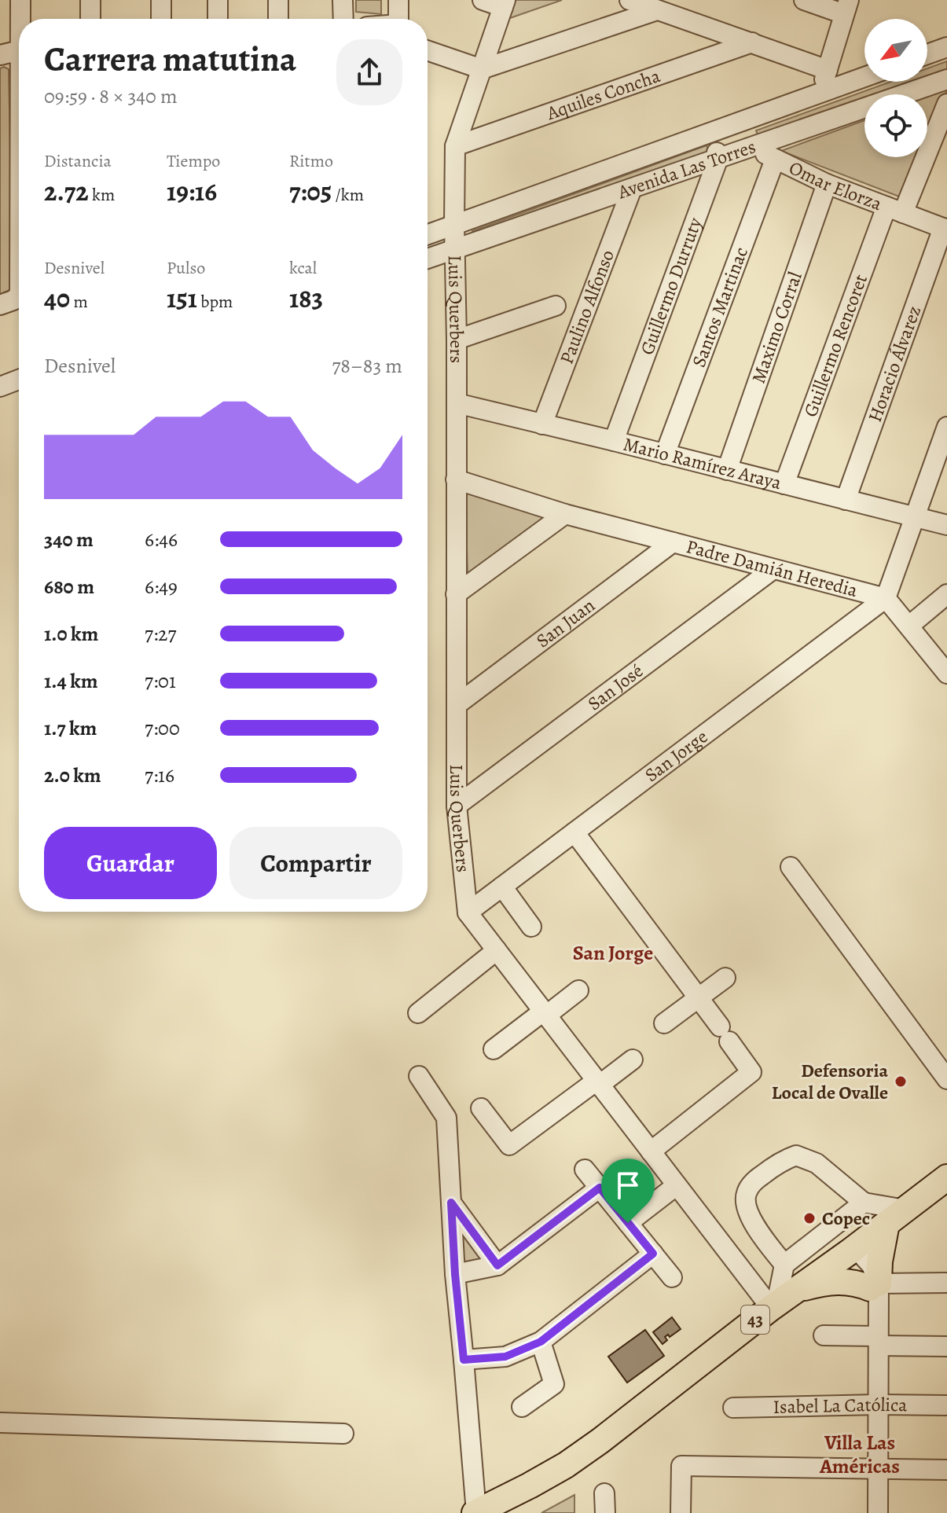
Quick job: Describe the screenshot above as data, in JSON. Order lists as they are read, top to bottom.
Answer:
{
  "streets": {
    "main road": ["43"],
    "street": [
      "Aquiles Concha",
      "Avenida Las Torres",
      "Omar Elorza",
      "Guillermo Durruty",
      "Paulino Alfonso",
      "Santos Martinac",
      "Luis Querbers",
      "Maximo Corral",
      "Guillermo Rencoret",
      "Horacio Álvarez",
      "Mario Ramírez Araya",
      "Padre Damián Heredia",
      "San Juan",
      "San José",
      "San Jorge",
      "Isabel La Católica"
    ]
  },
  "crossings": [
    ["Aquiles Concha", "Luis Querbers"],
    ["Avenida Las Torres", "Omar Elorza"],
    ["Avenida Las Torres", "Guillermo Durruty"],
    ["Avenida Las Torres", "Paulino Alfonso"],
    ["Avenida Las Torres", "Luis Querbers"],
    ["Omar Elorza", "Santos Martinac"],
    ["Omar Elorza", "Maximo Corral"],
    ["Omar Elorza", "Guillermo Rencoret"],
    ["Omar Elorza", "Horacio Álvarez"],
    ["Guillermo Durruty", "Mario Ramírez Araya"],
    ["Paulino Alfonso", "Mario Ramírez Araya"],
    ["Santos Martinac", "Mario Ramírez Araya"],
    ["Luis Querbers", "Mario Ramírez Araya"],
    ["Luis Querbers", "Padre Damián Heredia"],
    ["Luis Querbers", "San Juan"],
    ["Luis Querbers", "San José"],
    ["Luis Querbers", "San Jorge"],
    ["Maximo Corral", "Mario Ramírez Araya"],
    ["Guillermo Rencoret", "Mario Ramírez Araya"],
    ["Horacio Álvarez", "Mario Ramírez Araya"],
    ["Padre Damián Heredia", "San Juan"],
    ["Padre Damián Heredia", "San José"],
    ["Padre Damián Heredia", "San Jorge"]
  ],
  "districts": ["San Jorge", "Villa Las Américas"],
  "places": ["Defensoria Local de Ovalle", "Copec"],
  "north": "bottom left",
  "page": {
    "heading": ["Carrera matutina", "09:59 · 8 × 340 m"],
    "stats": [
      ["Distancia", "2.72 km"],
      ["Tiempo", "19:16"],
      ["Ritmo", "7:05 /km"],
      ["Desnivel", "40 m"],
      ["Pulso", "151 bpm"],
      ["kcal", "183"]
    ],
    "chart": ["Desnivel", "78–83 m"],
    "list": [
      {
        "name": "340 m",
        "note": "6:46"
      },
      {
        "name": "680 m",
        "note": "6:49"
      },
      {
        "name": "1.0 km",
        "note": "7:27"
      },
      {
        "name": "1.4 km",
        "note": "7:01"
      },
      {
        "name": "1.7 km",
        "note": "7:00"
      },
      {
        "name": "2.0 km",
        "note": "7:16"
      }
    ],
    "buttons": ["Guardar", "Compartir"]
  }
}
